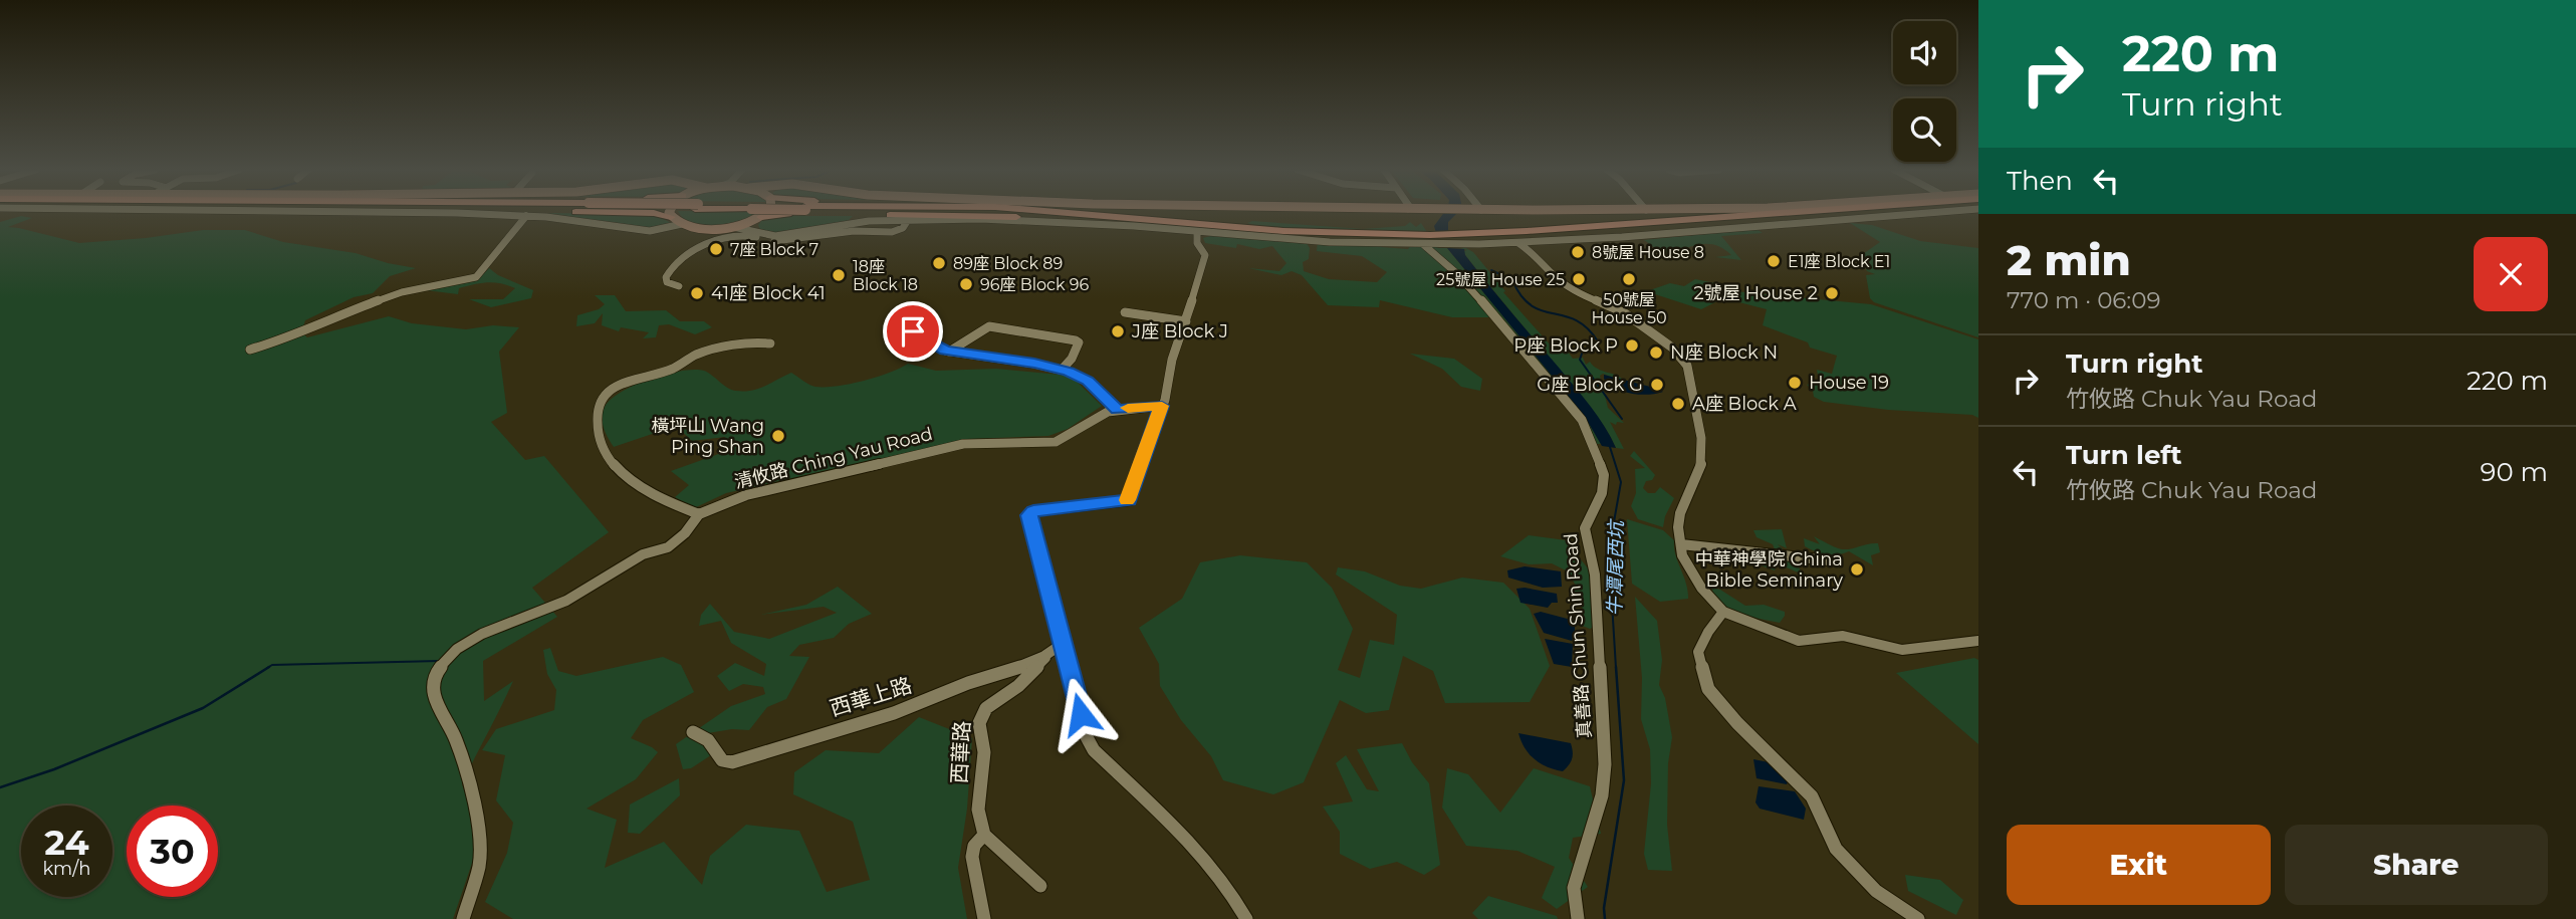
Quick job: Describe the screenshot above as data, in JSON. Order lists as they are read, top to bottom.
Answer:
{
  "streets": {
    "street": [
      "清攸路 Ching Yau Road",
      "真善路 Chun Shin Road",
      "西華上路",
      "西華路"
    ]
  },
  "crossings": [
    ["西華上路", "西華路"]
  ],
  "water": ["牛潭尾西坑"],
  "places": [
    "7座 Block 7",
    "8號屋 House 8",
    "E1座 Block E1",
    "89座 Block 89",
    "18座 Block 18",
    "25號屋 House 25",
    "50號屋 House 50",
    "96座 Block 96",
    "41座 Block 41",
    "2號屋 House 2",
    "J座 Block J",
    "P座 Block P",
    "N座 Block N",
    "House 19",
    "G座 Block G",
    "A座 Block A",
    "橫坪山 Wang Ping Shan",
    "中華神學院 China Bible Seminary"
  ],
  "page": {
    "turn": ["220 m", "Turn right"],
    "then": "Then",
    "heading": ["2 min", "770 m · 06:09"],
    "list": [
      {
        "name": "Turn right",
        "note": "竹攸路 Chuk Yau Road",
        "value": "220 m"
      },
      {
        "name": "Turn left",
        "note": "竹攸路 Chuk Yau Road",
        "value": "90 m"
      }
    ],
    "speed": "24 km/h",
    "limit": "30",
    "buttons": ["Exit", "Share"]
  }
}
